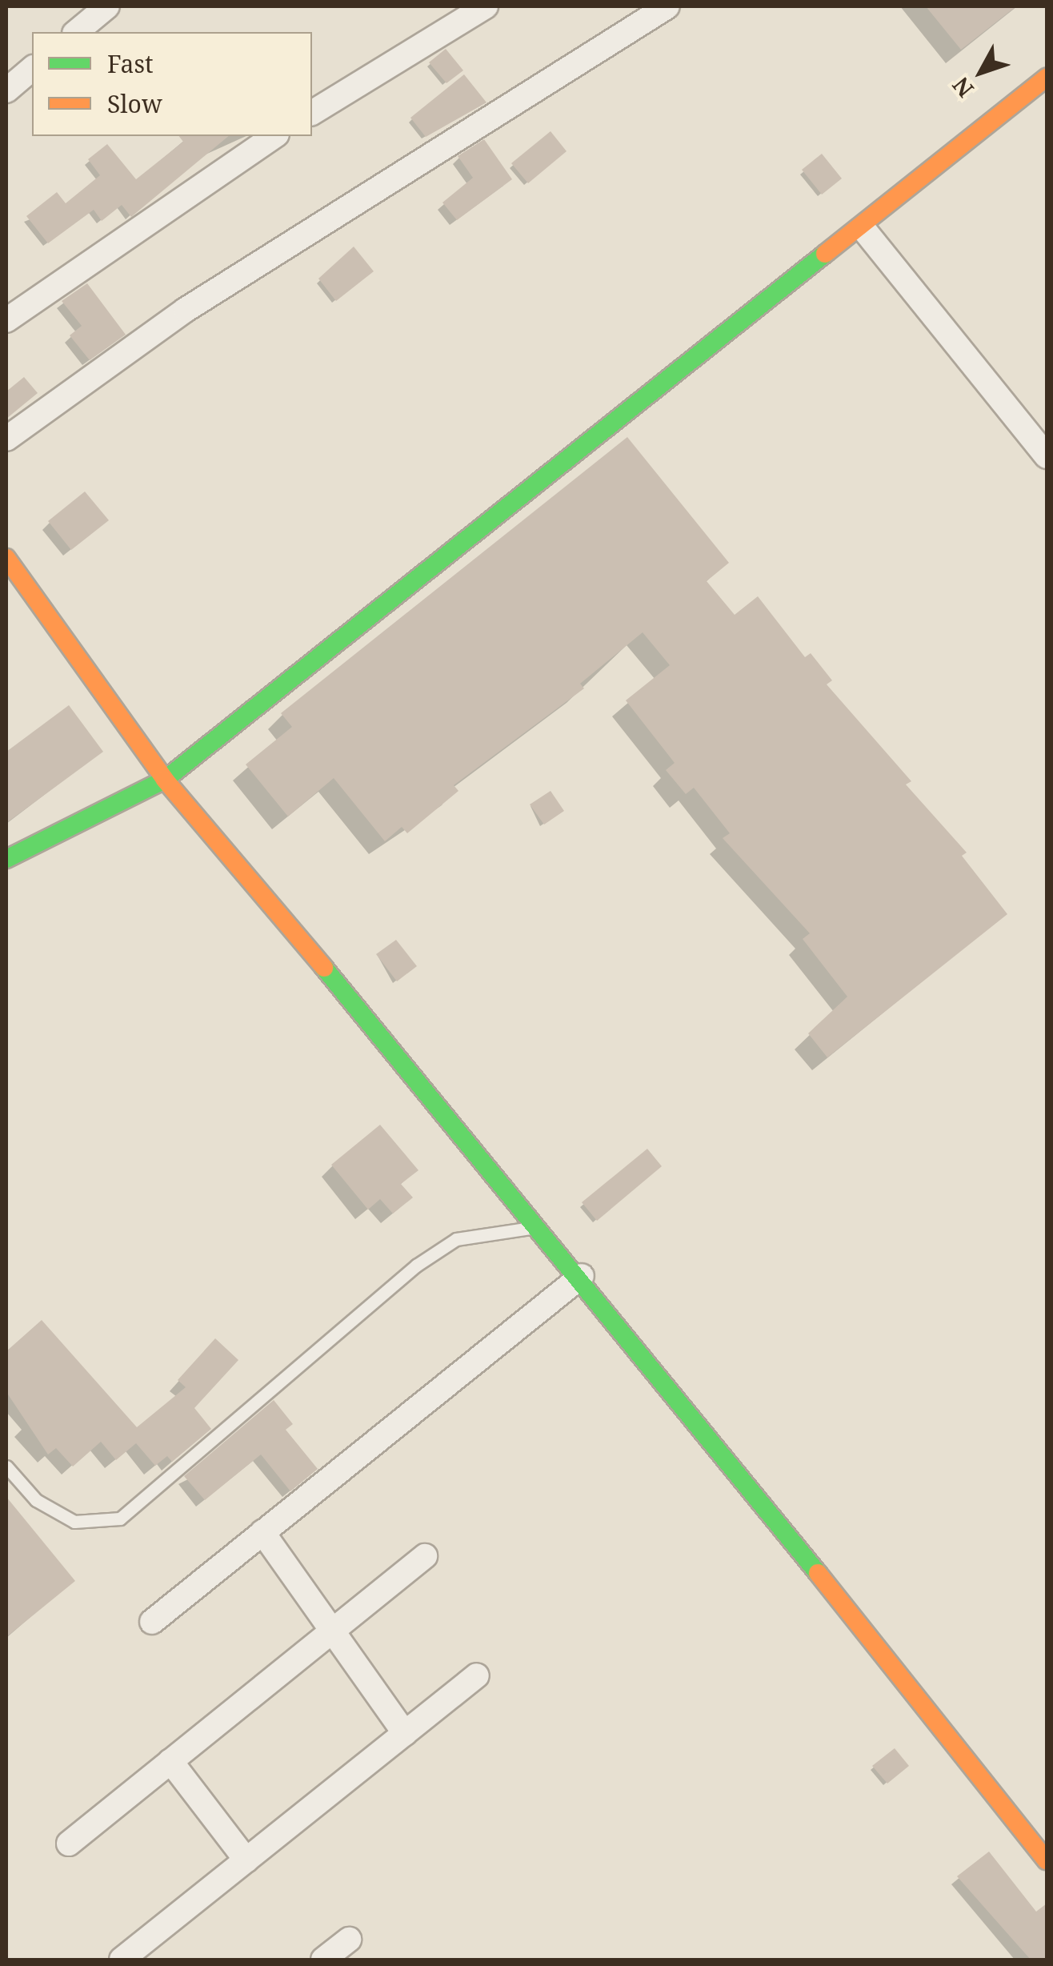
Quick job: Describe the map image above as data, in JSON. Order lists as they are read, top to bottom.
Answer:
{
  "legend": ["Fast", "Slow"],
  "north": "bottom left"
}
